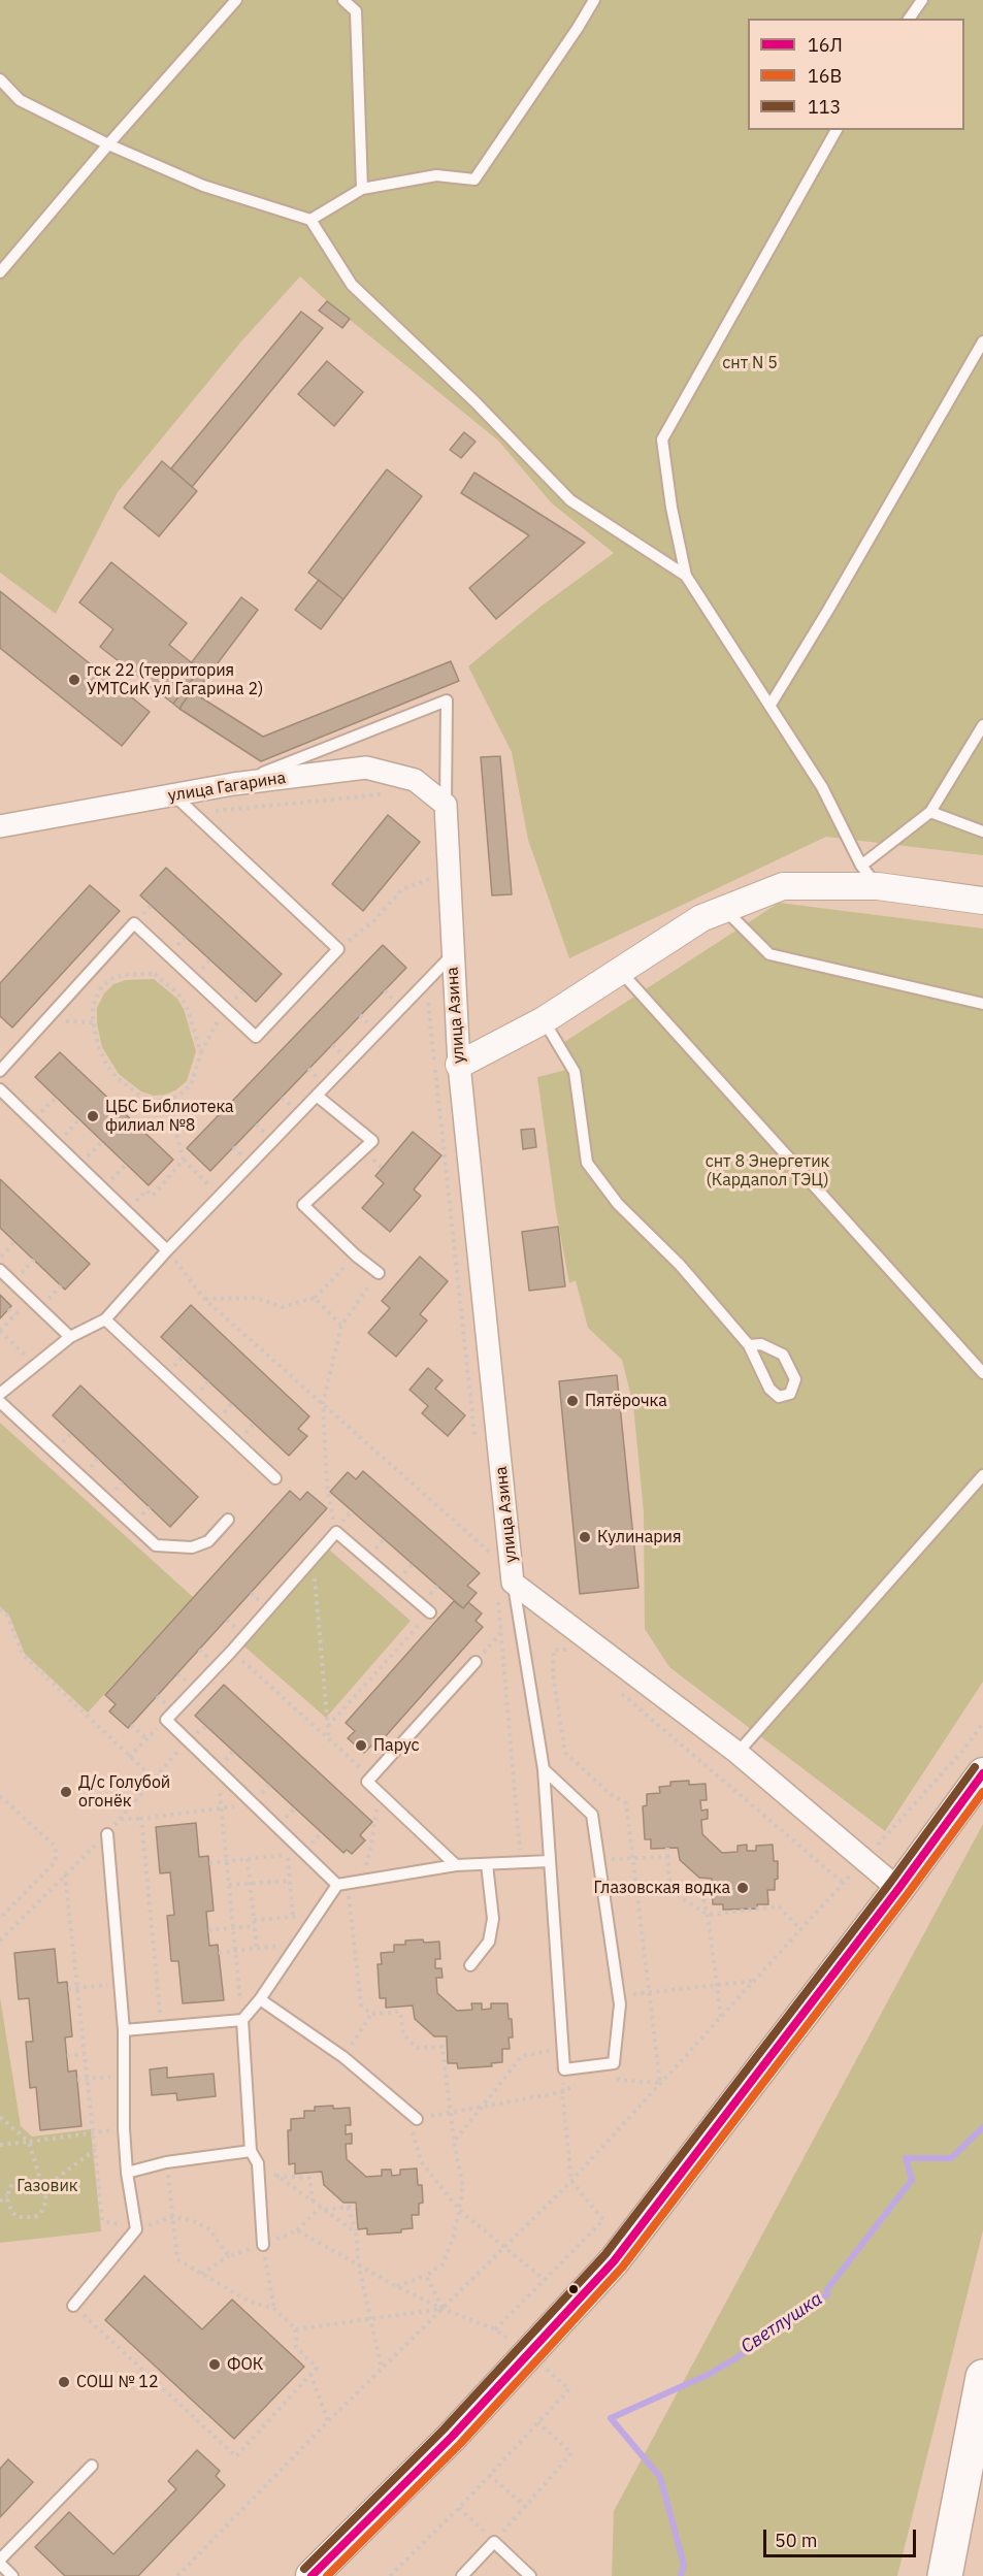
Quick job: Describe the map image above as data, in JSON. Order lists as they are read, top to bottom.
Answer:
{
  "streets": {
    "street": ["улица Гагарина", "улица Азина"]
  },
  "crossings": [
    ["улица Гагарина", "улица Азина"]
  ],
  "water": ["Светлушка"],
  "parks": ["снт N 5", "снт 8 Энергетик (Кардапол ТЭЦ)", "Газовик"],
  "places": [
    "гск 22 (территория УМТСиК ул Гагарина 2)",
    "ЦБС Библиотека филиал №8",
    "Пятёрочка",
    "Кулинария",
    "Парус",
    "Д/с Голубой огонёк",
    "Глазовская водка",
    "ФОК",
    "СОШ № 12"
  ],
  "lines": ["transit line 113", "transit line 16Л", "transit line 16В"],
  "legend": ["16Л", "16В", "113"],
  "scale_bar": "50 m"
}
